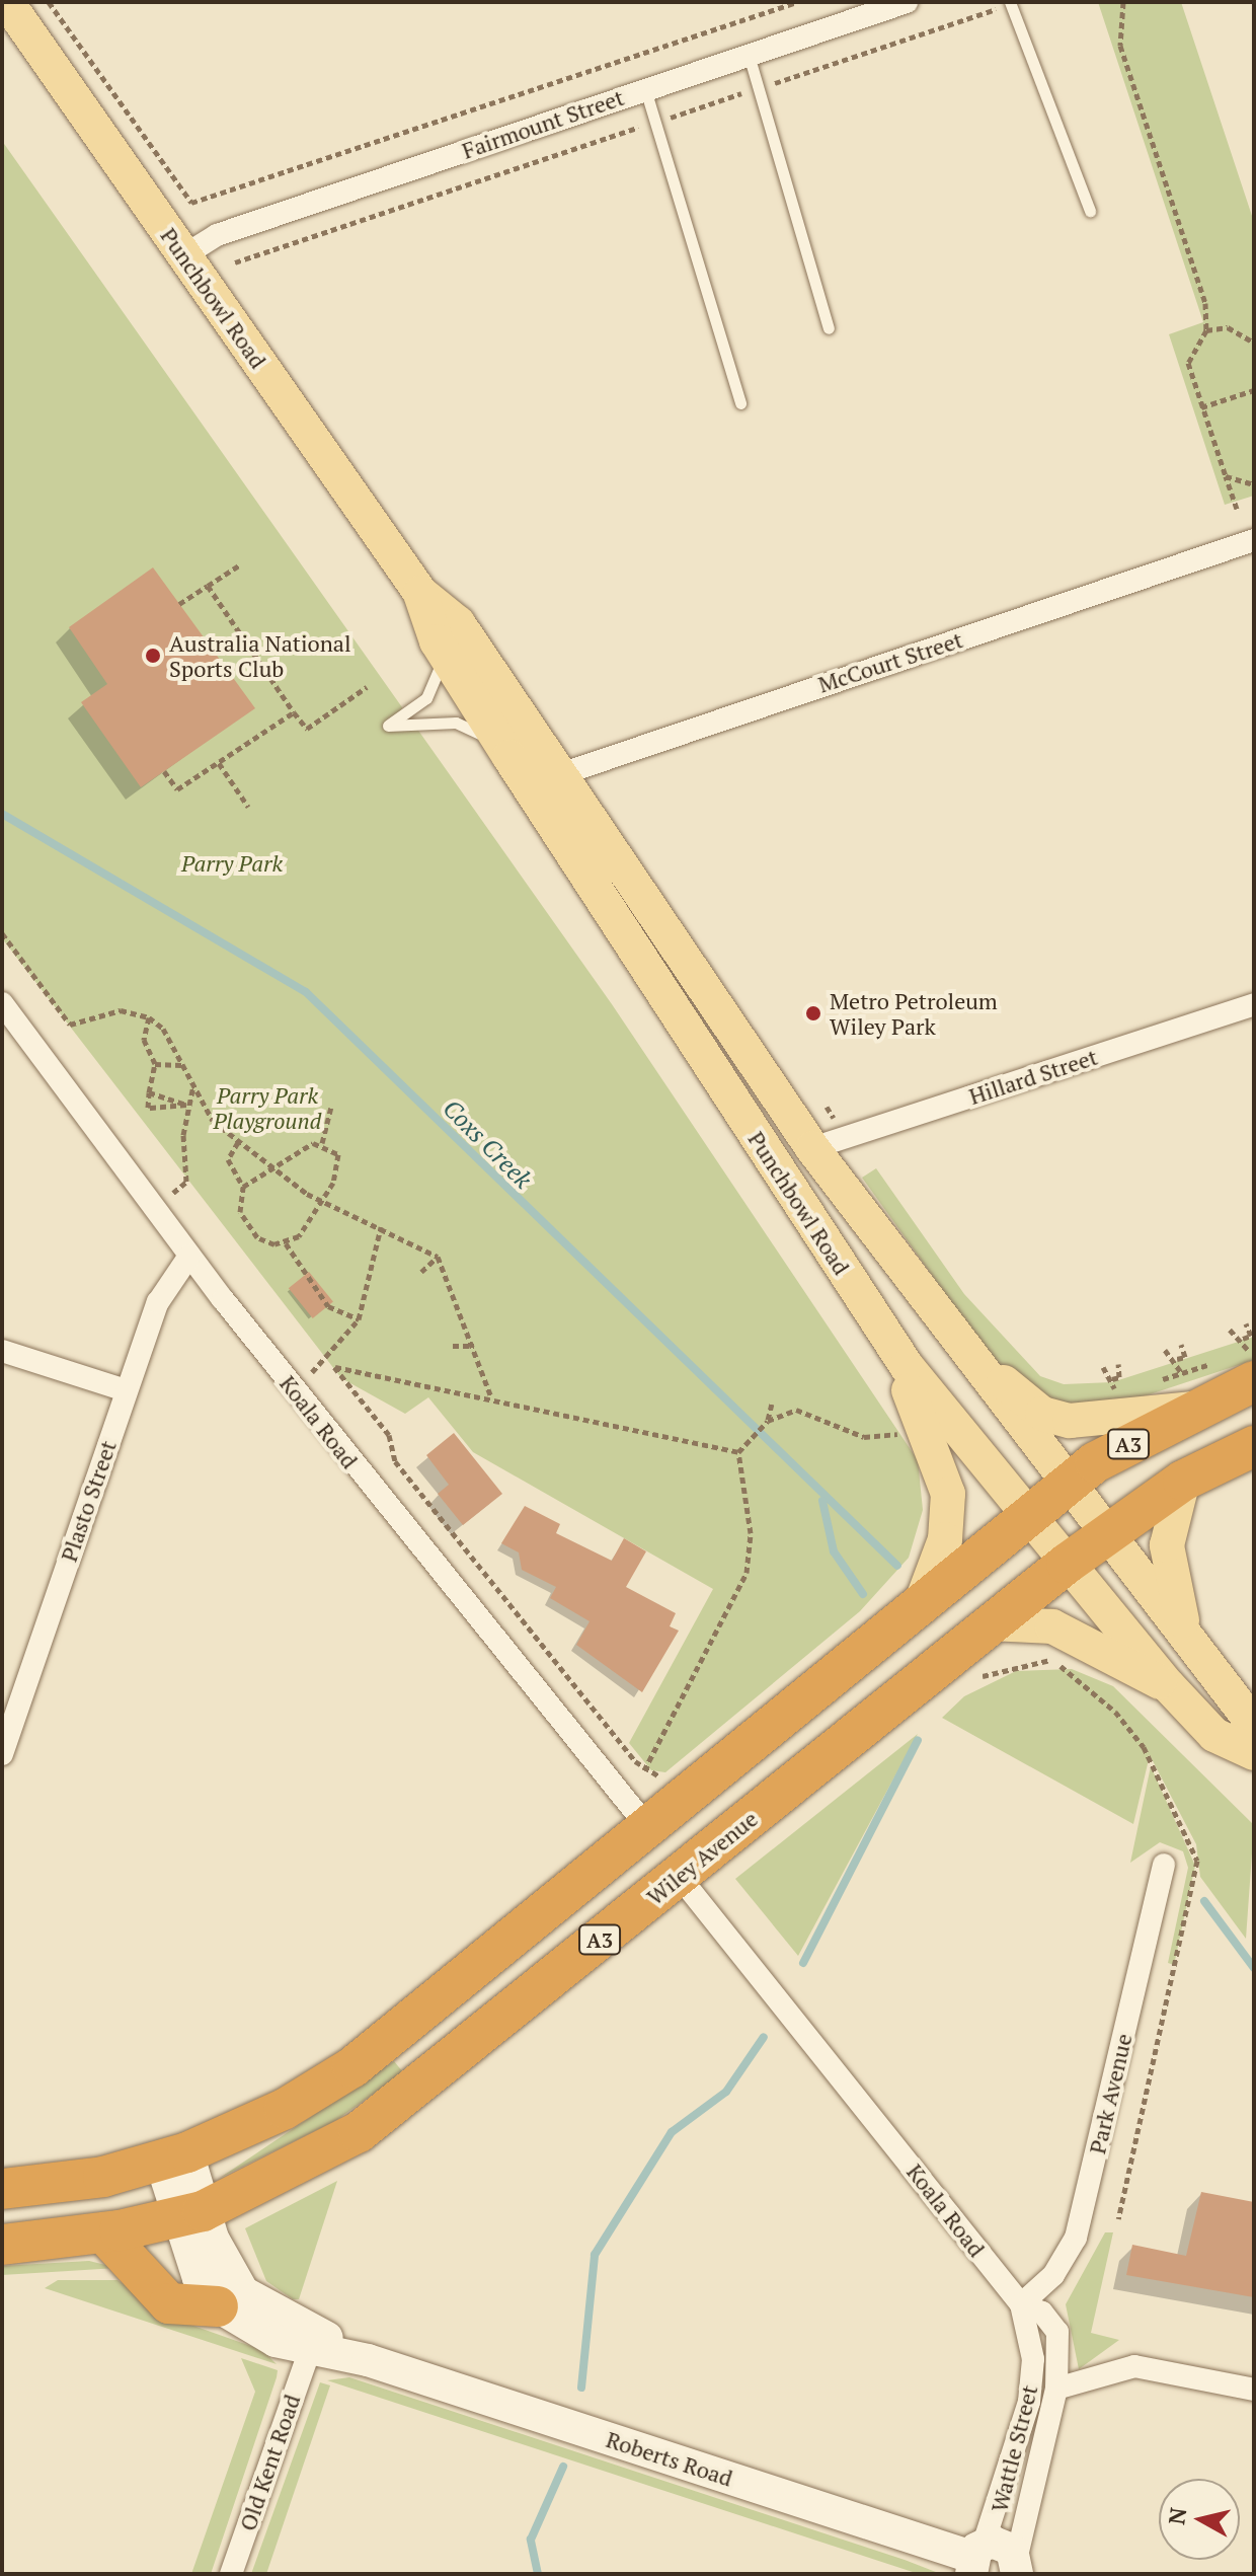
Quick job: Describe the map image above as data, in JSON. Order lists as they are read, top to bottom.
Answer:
{
  "streets": {
    "highway": ["A3", "Wiley Avenue"],
    "main road": ["Punchbowl Road", "Roberts Road"],
    "street": [
      "Fairmount Street",
      "McCourt Street",
      "Hillard Street",
      "Koala Road",
      "Plasto Street",
      "Park Avenue",
      "Wattle Street",
      "Old Kent Road"
    ]
  },
  "crossings": [
    ["Fairmount Street", "Punchbowl Road"],
    ["Punchbowl Road", "McCourt Street"],
    ["Punchbowl Road", "Hillard Street"],
    ["Punchbowl Road", "A3"],
    ["Punchbowl Road", "Wiley Avenue"],
    ["Koala Road", "A3"],
    ["Koala Road", "Plasto Street"],
    ["Koala Road", "Wiley Avenue"],
    ["Koala Road", "Park Avenue"],
    ["Koala Road", "Wattle Street"],
    ["A3", "Wiley Avenue"],
    ["A3", "Roberts Road"],
    ["Wiley Avenue", "Roberts Road"],
    ["Park Avenue", "Wattle Street"],
    ["Wattle Street", "Roberts Road"],
    ["Roberts Road", "Old Kent Road"]
  ],
  "water": ["Coxs Creek"],
  "parks": ["Parry Park", "Parry Park Playground"],
  "places": ["Australia National Sports Club", "Metro Petroleum Wiley Park"],
  "north": "left"
}
